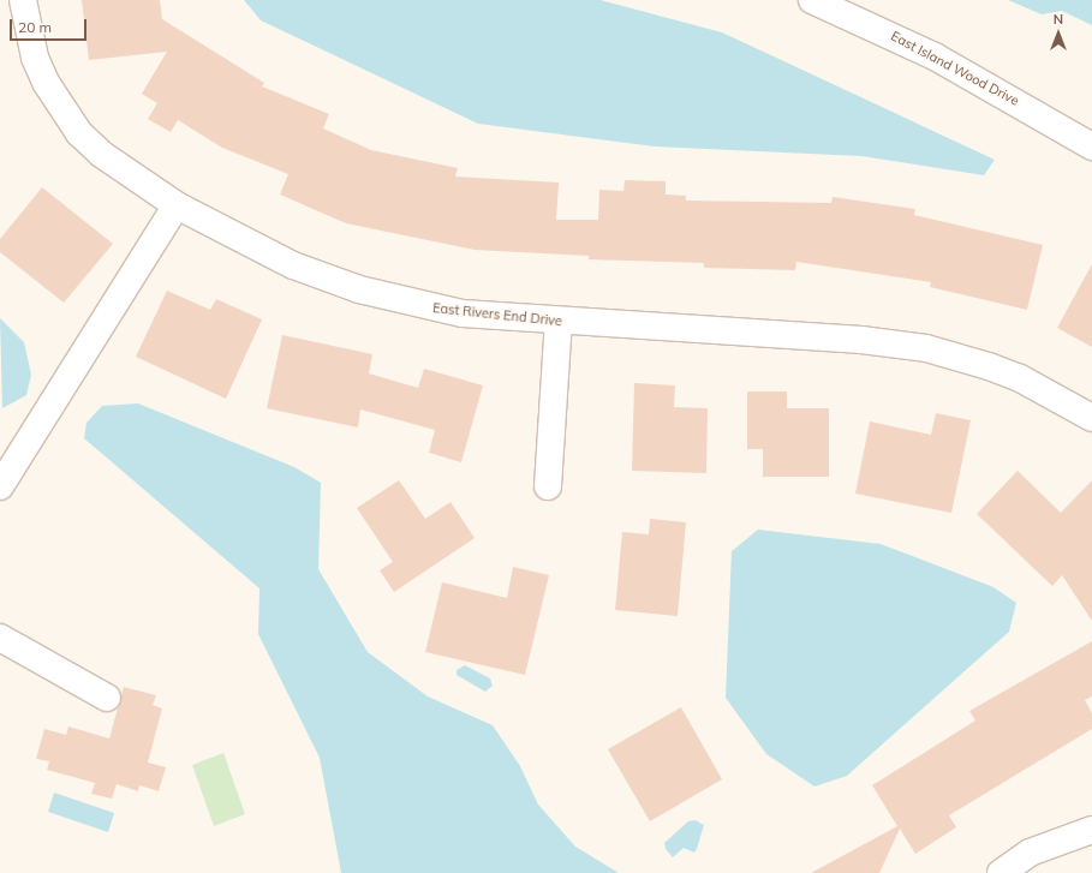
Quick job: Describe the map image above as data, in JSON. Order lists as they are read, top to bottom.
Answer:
{
  "streets": {
    "street": ["East Island Wood Drive", "East Rivers End Drive"]
  },
  "scale_bar": "20 m",
  "north": "top"
}
